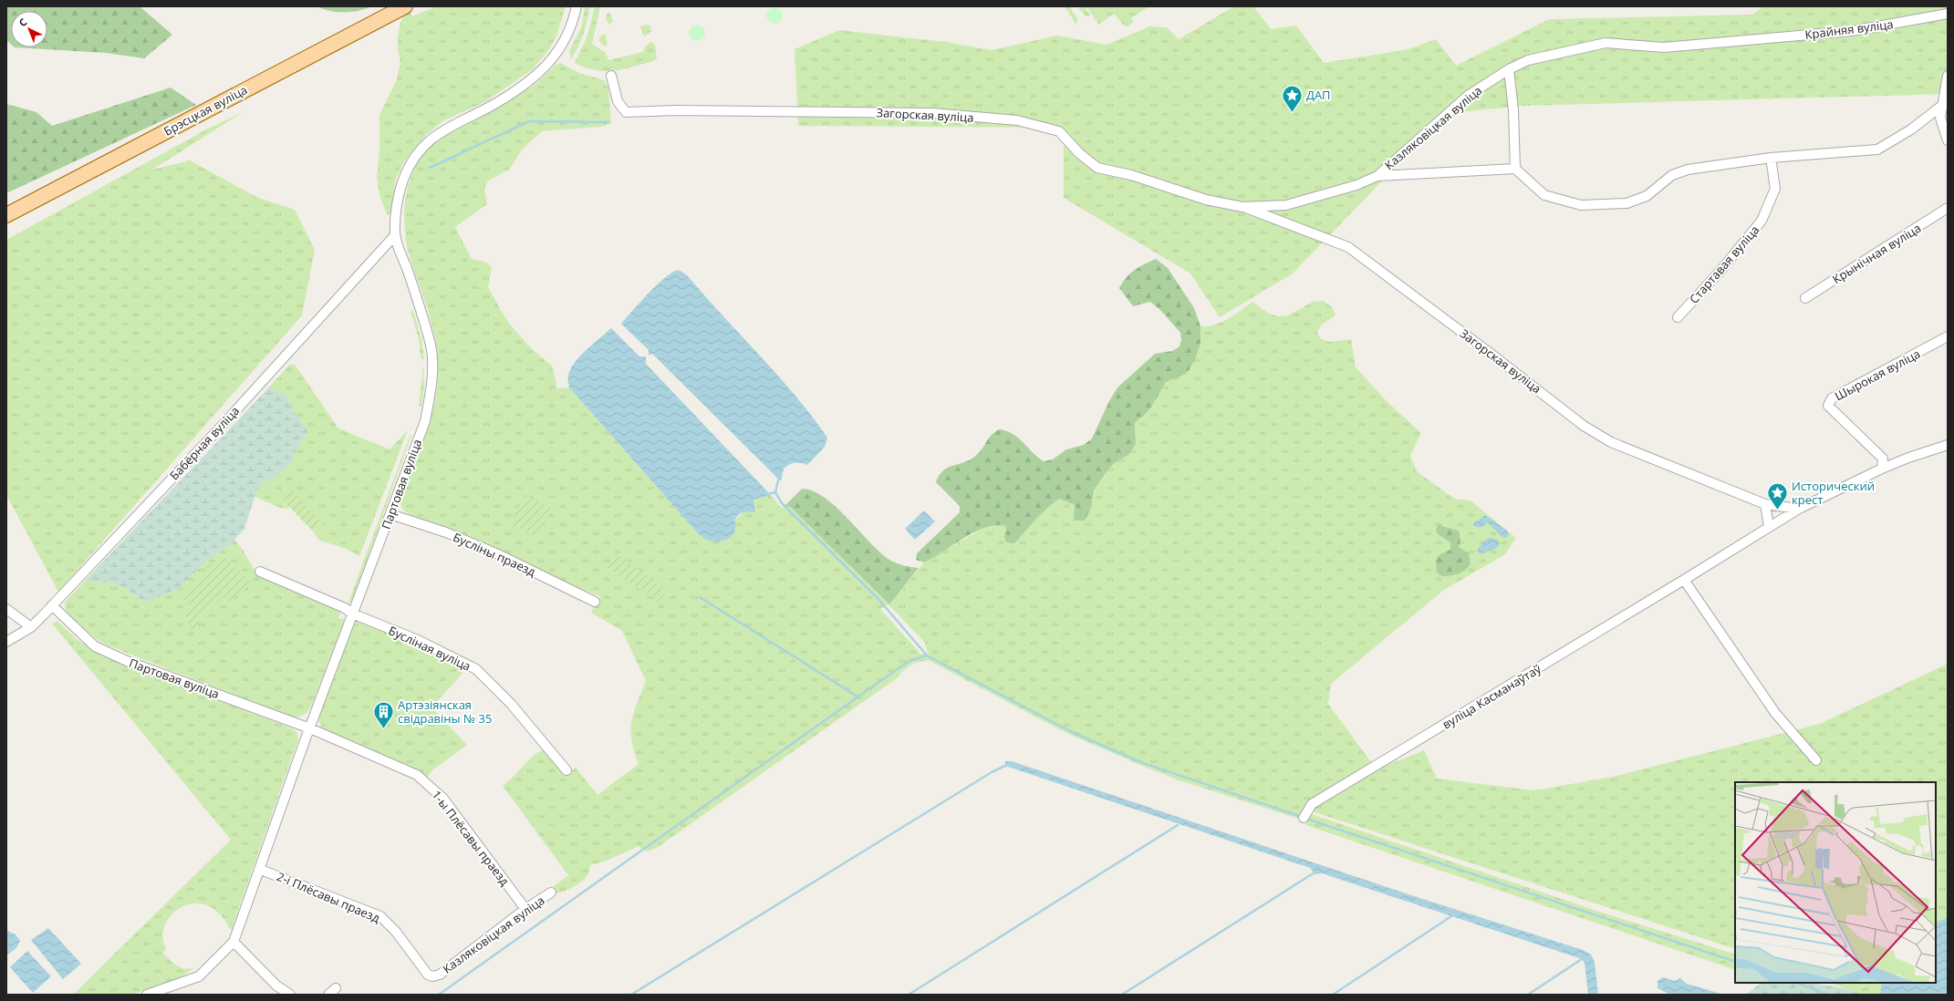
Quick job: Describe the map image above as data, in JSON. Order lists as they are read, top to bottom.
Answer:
{
  "streets": {
    "main road": ["Брэсцкая вуліца"],
    "street": [
      "Крайняя вуліца",
      "Загорская вуліца",
      "Казляковіцкая вуліца",
      "Крынічная вуліца",
      "Стартавая вуліца",
      "Шырокая вуліца",
      "Бабёрная вуліца",
      "Партовая вуліца",
      "Бусліны праезд",
      "Бусліная вуліца",
      "вуліца Касманаўтаў",
      "1-ы Плёсавы праезд",
      "2-і Плёсавы праезд"
    ]
  },
  "crossings": [
    ["Крайняя вуліца", "Казляковіцкая вуліца"],
    ["Загорская вуліца", "Казляковіцкая вуліца"],
    ["Загорская вуліца", "вуліца Касманаўтаў"],
    ["Казляковіцкая вуліца", "1-ы Плёсавы праезд"],
    ["Казляковіцкая вуліца", "2-і Плёсавы праезд"],
    ["Шырокая вуліца", "вуліца Касманаўтаў"],
    ["Бабёрная вуліца", "Партовая вуліца"],
    ["Партовая вуліца", "Бусліны праезд"],
    ["Партовая вуліца", "Бусліная вуліца"],
    ["Партовая вуліца", "1-ы Плёсавы праезд"],
    ["Партовая вуліца", "2-і Плёсавы праезд"]
  ],
  "places": {
    "place": ["ДАП", "Исторический крест"],
    "building": ["Артэзіянская свідравіны № 35"]
  },
  "north": "top left"
}
